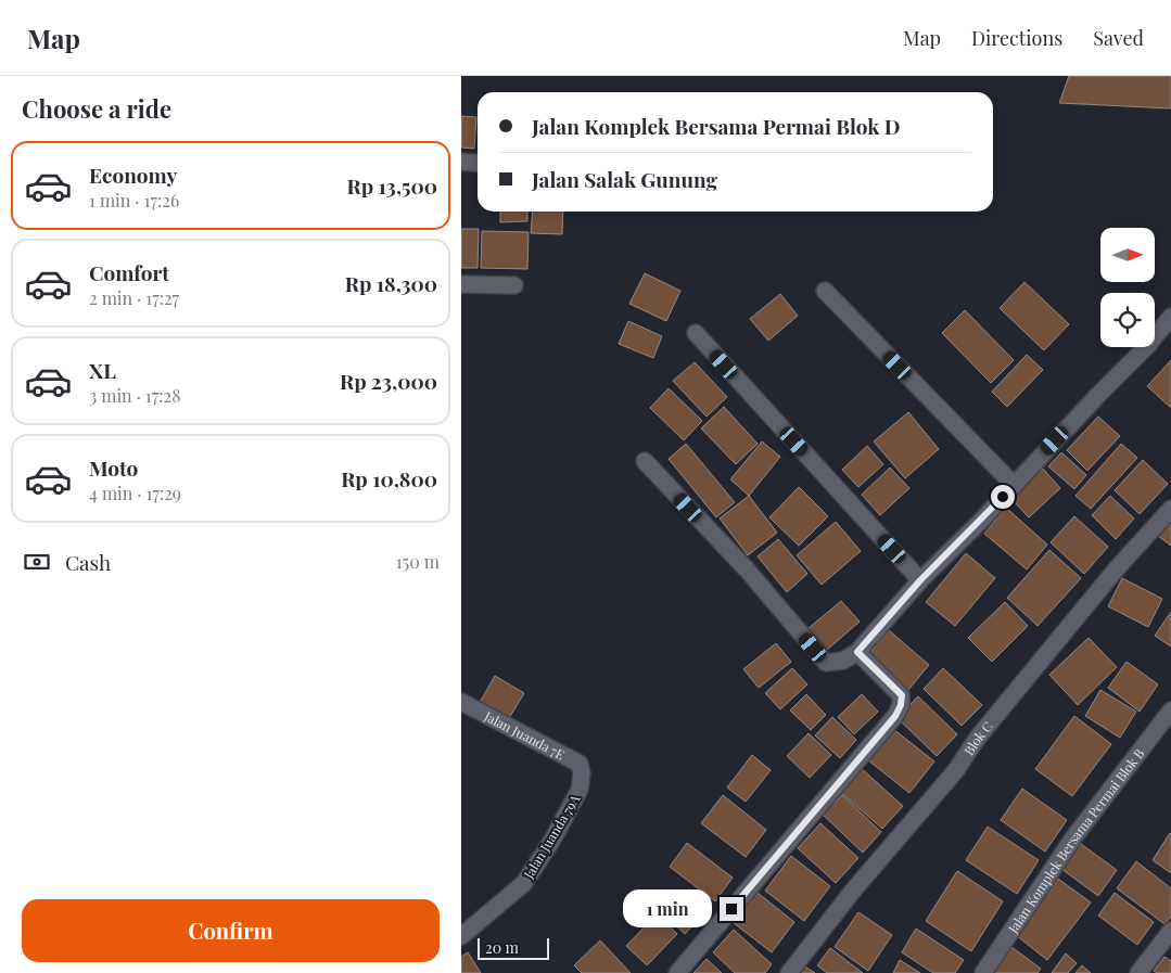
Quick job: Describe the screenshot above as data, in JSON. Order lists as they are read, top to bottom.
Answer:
{
  "streets": {
    "street": [
      "Jalan Juanda 7E",
      "Blok C",
      "Jalan Juanda 79A",
      "Jalan Komplek Bersama Permai Blok B"
    ]
  },
  "crossings": [
    ["Jalan Juanda 7E", "Jalan Juanda 79A"]
  ],
  "scale_bar": "20 m",
  "north": "right",
  "page": {
    "header": "Map",
    "nav": ["Map", "Directions", "Saved"],
    "heading": "Choose a ride",
    "banner": ["Jalan Komplek Bersama Permai Blok D", "Jalan Salak Gunung"],
    "list": [
      {
        "name": "Economy",
        "note": "1 min · 17:26",
        "value": "Rp 13,500"
      },
      {
        "name": "Comfort",
        "note": "2 min · 17:27",
        "value": "Rp 18,300"
      },
      {
        "name": "XL",
        "note": "3 min · 17:28",
        "value": "Rp 23,000"
      },
      {
        "name": "Moto",
        "note": "4 min · 17:29",
        "value": "Rp 10,800"
      }
    ],
    "pay": ["Cash", "150 m"],
    "buttons": "Confirm",
    "bubble": "1 min",
    "scale": "20 m"
  }
}
